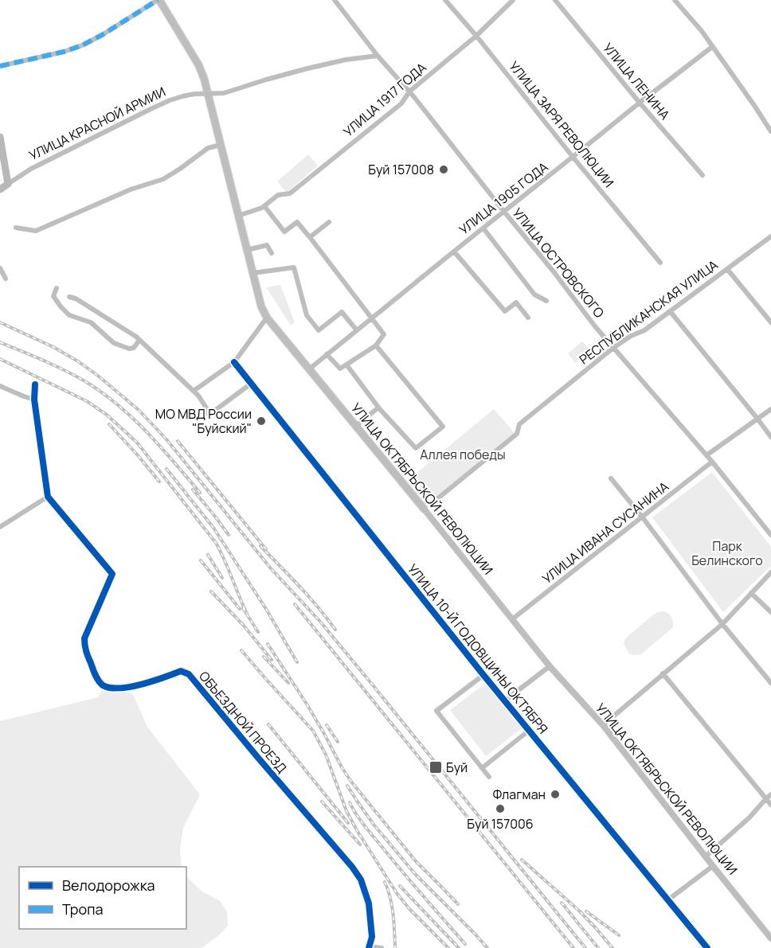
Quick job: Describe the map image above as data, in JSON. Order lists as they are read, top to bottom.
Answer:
{
  "streets": {
    "main road": ["УЛИЦА КРАСНОЙ АРМИИ", "УЛИЦА ОКТЯБРЬСКОЙ РЕВОЛЮЦИИ"],
    "street": [
      "УЛИЦА ЛЕНИНА",
      "УЛИЦА 1917 ГОДА",
      "УЛИЦА ЗАРЯ РЕВОЛЮЦИИ",
      "УЛИЦА 1905 ГОДА",
      "УЛИЦА ОСТРОВСКОГО",
      "РЕСПУБЛИКАНСКАЯ УЛИЦА",
      "УЛИЦА ИВАНА СУСАНИНА",
      "УЛИЦА 10-Й ГОДОВЩИНЫ ОКТЯБРЯ",
      "ОБЪЕЗДНОЙ ПРОЕЗД"
    ]
  },
  "crossings": [
    ["УЛИЦА ЛЕНИНА", "УЛИЦА 1905 ГОДА"],
    ["УЛИЦА 1917 ГОДА", "УЛИЦА ЗАРЯ РЕВОЛЮЦИИ"],
    ["УЛИЦА 1917 ГОДА", "УЛИЦА ОСТРОВСКОГО"],
    ["УЛИЦА 1917 ГОДА", "УЛИЦА ОКТЯБРЬСКОЙ РЕВОЛЮЦИИ"],
    ["УЛИЦА КРАСНОЙ АРМИИ", "УЛИЦА ОСТРОВСКОГО"],
    ["УЛИЦА КРАСНОЙ АРМИИ", "УЛИЦА ОКТЯБРЬСКОЙ РЕВОЛЮЦИИ"],
    ["УЛИЦА ЗАРЯ РЕВОЛЮЦИИ", "УЛИЦА 1905 ГОДА"],
    ["УЛИЦА 1905 ГОДА", "УЛИЦА ОСТРОВСКОГО"],
    ["УЛИЦА 1905 ГОДА", "УЛИЦА ОКТЯБРЬСКОЙ РЕВОЛЮЦИИ"],
    ["УЛИЦА ОСТРОВСКОГО", "РЕСПУБЛИКАНСКАЯ УЛИЦА"],
    ["УЛИЦА ОСТРОВСКОГО", "УЛИЦА ИВАНА СУСАНИНА"],
    ["УЛИЦА ОКТЯБРЬСКОЙ РЕВОЛЮЦИИ", "УЛИЦА ИВАНА СУСАНИНА"]
  ],
  "parks": ["Аллея победы", "Парк Белинского"],
  "places": {
    "other": [
      "Буй 157008",
      "МО МВД России \"Буйский\"",
      "Флагман",
      "Буй 157006"
    ],
    "transit": ["Буй"]
  },
  "legend": ["Велодорожка", "Тропа"]
}
